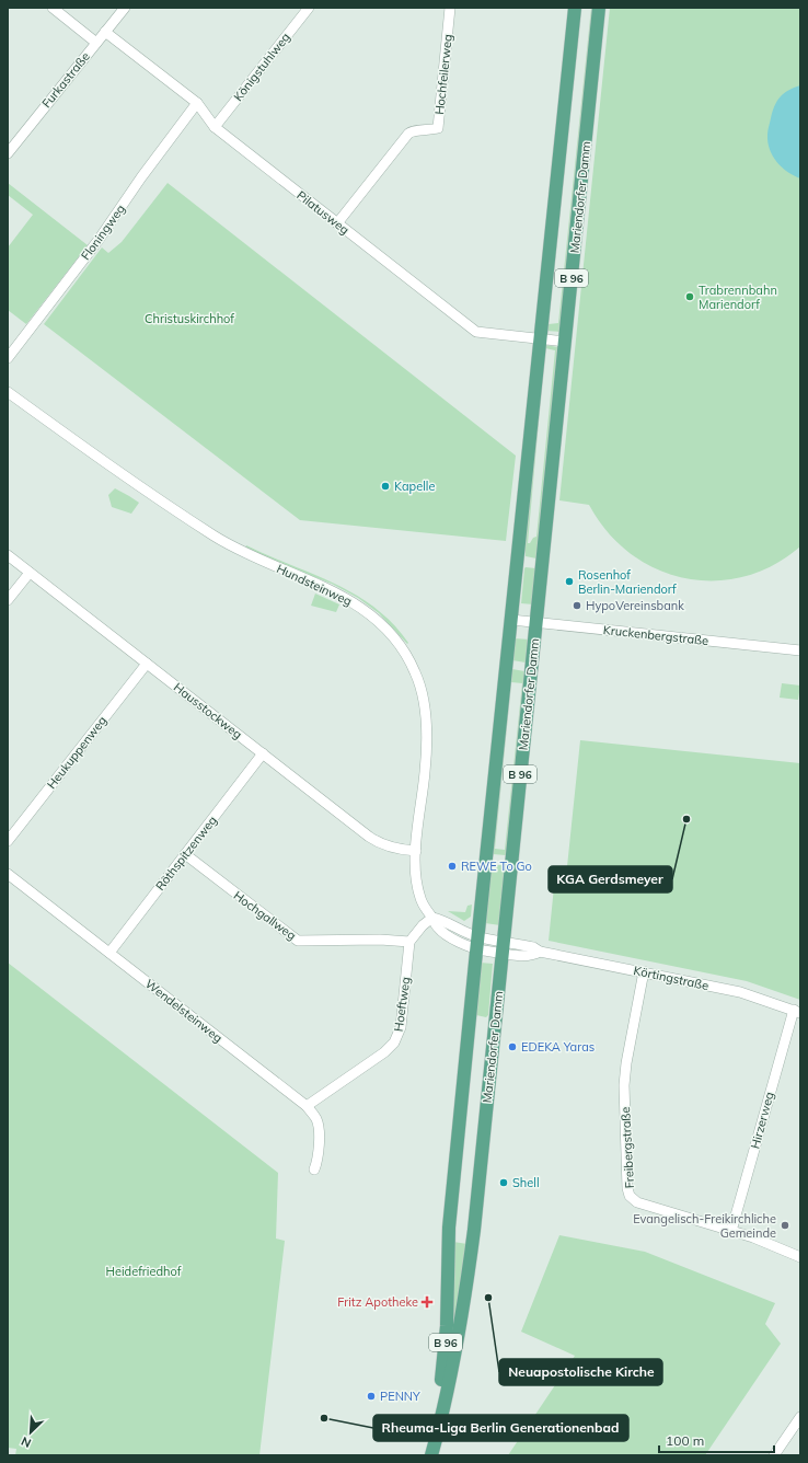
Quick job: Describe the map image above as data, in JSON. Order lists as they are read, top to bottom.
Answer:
{
  "streets": {
    "main road": ["Mariendorfer Damm", "B 96"],
    "street": [
      "Königstuhlweg",
      "Hochfeilerweg",
      "Furkastraße",
      "Pilatusweg",
      "Floningweg",
      "Hundsteinweg",
      "Kruckenbergstraße",
      "Hausstockweg",
      "Heukuppenweg",
      "Röthspitzenweg",
      "Hochgallweg",
      "Körtingstraße",
      "Hoeftweg",
      "Wendelsteinweg",
      "Hirzerweg",
      "Freibergstraße"
    ]
  },
  "crossings": [
    ["Königstuhlweg", "Pilatusweg"],
    ["Hochfeilerweg", "Pilatusweg"],
    ["Furkastraße", "Pilatusweg"],
    ["Mariendorfer Damm", "Pilatusweg"],
    ["Mariendorfer Damm", "Kruckenbergstraße"],
    ["Mariendorfer Damm", "Körtingstraße"],
    ["Pilatusweg", "Floningweg"],
    ["Hundsteinweg", "Hausstockweg"],
    ["Hausstockweg", "Heukuppenweg"],
    ["Hausstockweg", "Röthspitzenweg"],
    ["Röthspitzenweg", "Hochgallweg"],
    ["Röthspitzenweg", "Wendelsteinweg"],
    ["Hochgallweg", "Hoeftweg"],
    ["Körtingstraße", "Hirzerweg"],
    ["Körtingstraße", "Freibergstraße"],
    ["Hoeftweg", "Wendelsteinweg"],
    ["Hirzerweg", "Freibergstraße"]
  ],
  "parks": ["Christuskirchhof", "Heidefriedhof"],
  "places": {
    "other": [
      "Trabrennbahn Mariendorf",
      "Kapelle",
      "Rosenhof Berlin-Mariendorf",
      "HypoVereinsbank",
      "KGA Gerdsmeyer",
      "REWE To Go",
      "EDEKA Yaras",
      "Shell",
      "Evangelisch-Freikirchliche Gemeinde",
      "Neuapostolische Kirche",
      "PENNY",
      "Rheuma-Liga Berlin Generationenbad"
    ],
    "health": ["Fritz Apotheke"]
  },
  "scale_bar": "100 m",
  "north": "bottom left"
}
